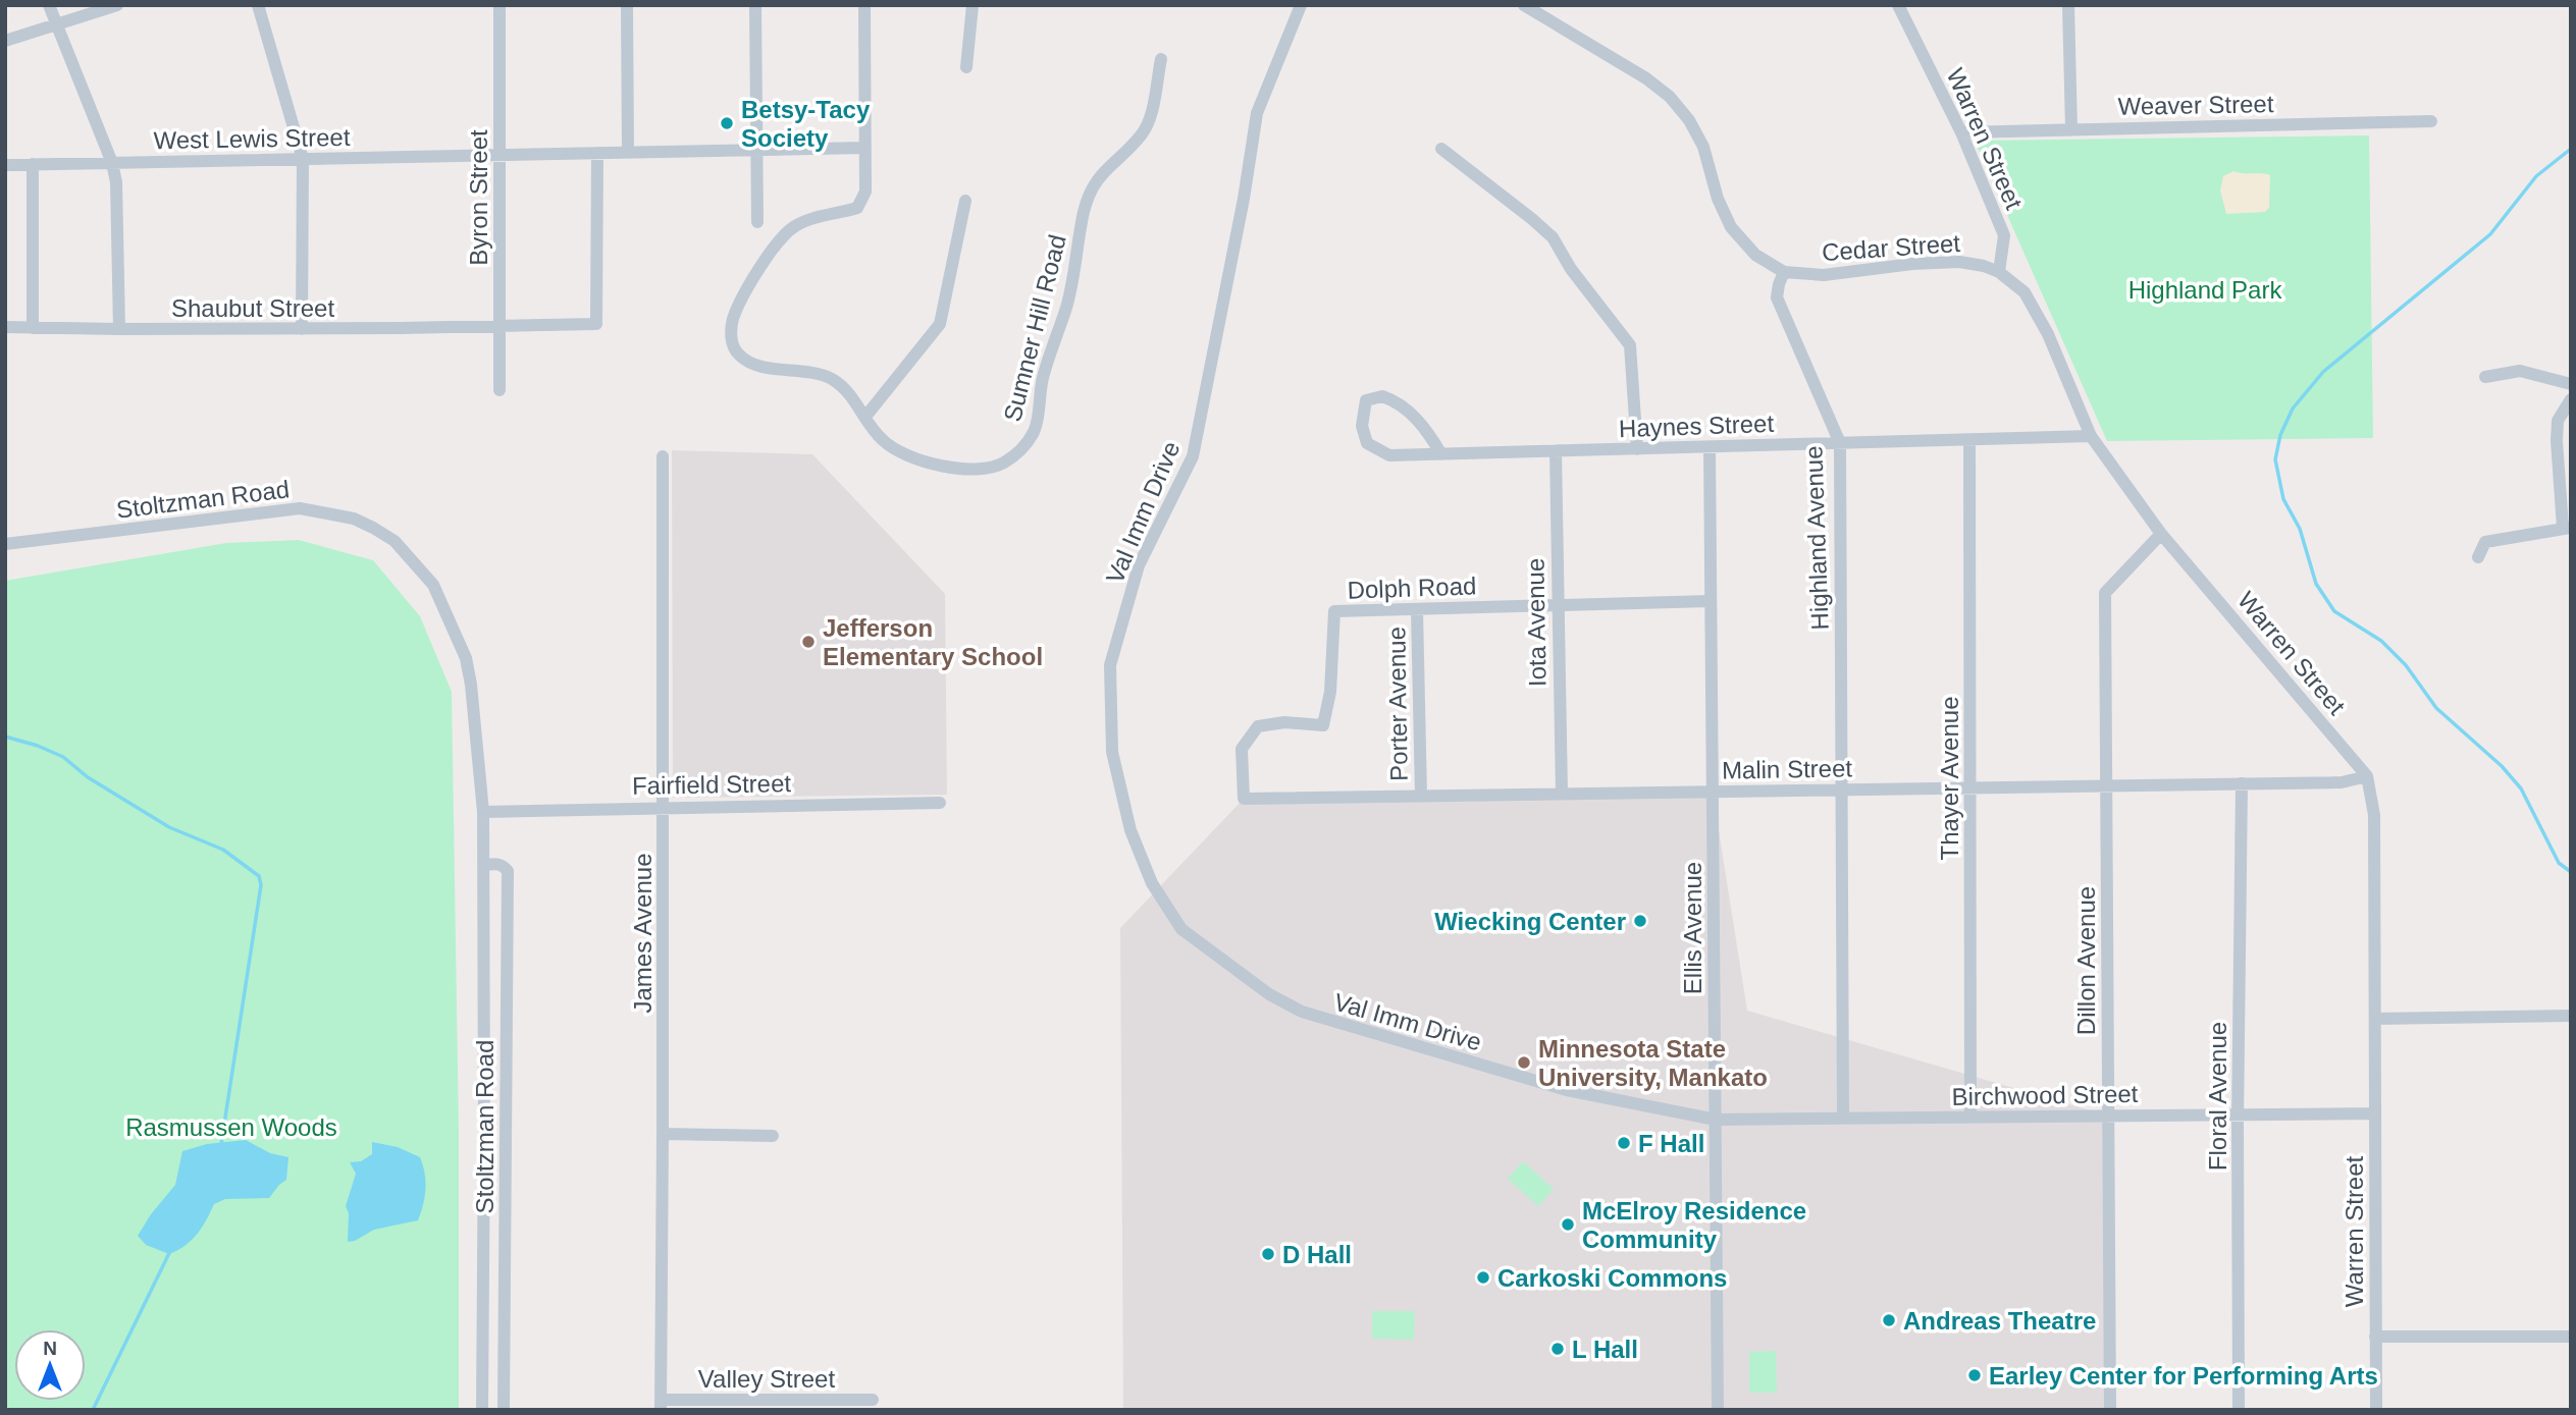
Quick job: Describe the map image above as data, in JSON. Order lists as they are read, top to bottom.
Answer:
{
  "streets": {
    "street": [
      "Weaver Street",
      "West Lewis Street",
      "Warren Street",
      "Byron Street",
      "Cedar Street",
      "Shaubut Street",
      "Sumner Hill Road",
      "Haynes Street",
      "Stoltzman Road",
      "Val Imm Drive",
      "Highland Avenue",
      "Dolph Road",
      "Iota Avenue",
      "Porter Avenue",
      "Malin Street",
      "Thayer Avenue",
      "Fairfield Street",
      "Ellis Avenue",
      "James Avenue",
      "Dillon Avenue",
      "Birchwood Street",
      "Floral Avenue",
      "Valley Street"
    ]
  },
  "crossings": [
    ["Weaver Street", "Warren Street"],
    ["West Lewis Street", "Byron Street"],
    ["West Lewis Street", "Shaubut Street"],
    ["West Lewis Street", "Sumner Hill Road"],
    ["Warren Street", "Cedar Street"],
    ["Warren Street", "Haynes Street"],
    ["Warren Street", "Malin Street"],
    ["Warren Street", "Dillon Avenue"],
    ["Warren Street", "Birchwood Street"],
    ["Byron Street", "Shaubut Street"],
    ["Cedar Street", "Highland Avenue"],
    ["Haynes Street", "Highland Avenue"],
    ["Haynes Street", "Iota Avenue"],
    ["Haynes Street", "Thayer Avenue"],
    ["Haynes Street", "Ellis Avenue"],
    ["Stoltzman Road", "Fairfield Street"],
    ["Val Imm Drive", "Ellis Avenue"],
    ["Val Imm Drive", "Birchwood Street"],
    ["Highland Avenue", "Malin Street"],
    ["Highland Avenue", "Birchwood Street"],
    ["Dolph Road", "Iota Avenue"],
    ["Dolph Road", "Porter Avenue"],
    ["Dolph Road", "Malin Street"],
    ["Dolph Road", "Ellis Avenue"],
    ["Iota Avenue", "Malin Street"],
    ["Porter Avenue", "Malin Street"],
    ["Malin Street", "Thayer Avenue"],
    ["Malin Street", "Ellis Avenue"],
    ["Malin Street", "Dillon Avenue"],
    ["Malin Street", "Floral Avenue"],
    ["Thayer Avenue", "Birchwood Street"],
    ["Fairfield Street", "James Avenue"],
    ["Ellis Avenue", "Birchwood Street"],
    ["James Avenue", "Valley Street"],
    ["Dillon Avenue", "Birchwood Street"],
    ["Birchwood Street", "Floral Avenue"]
  ],
  "parks": ["Highland Park", "Rasmussen Woods"],
  "places": [
    "Betsy-Tacy Society",
    "Jefferson Elementary School",
    "Wiecking Center",
    "Minnesota State University, Mankato",
    "F Hall",
    "McElroy Residence Community",
    "D Hall",
    "Carkoski Commons",
    "Andreas Theatre",
    "L Hall",
    "Earley Center for Performing Arts"
  ],
  "north": "top"
}
